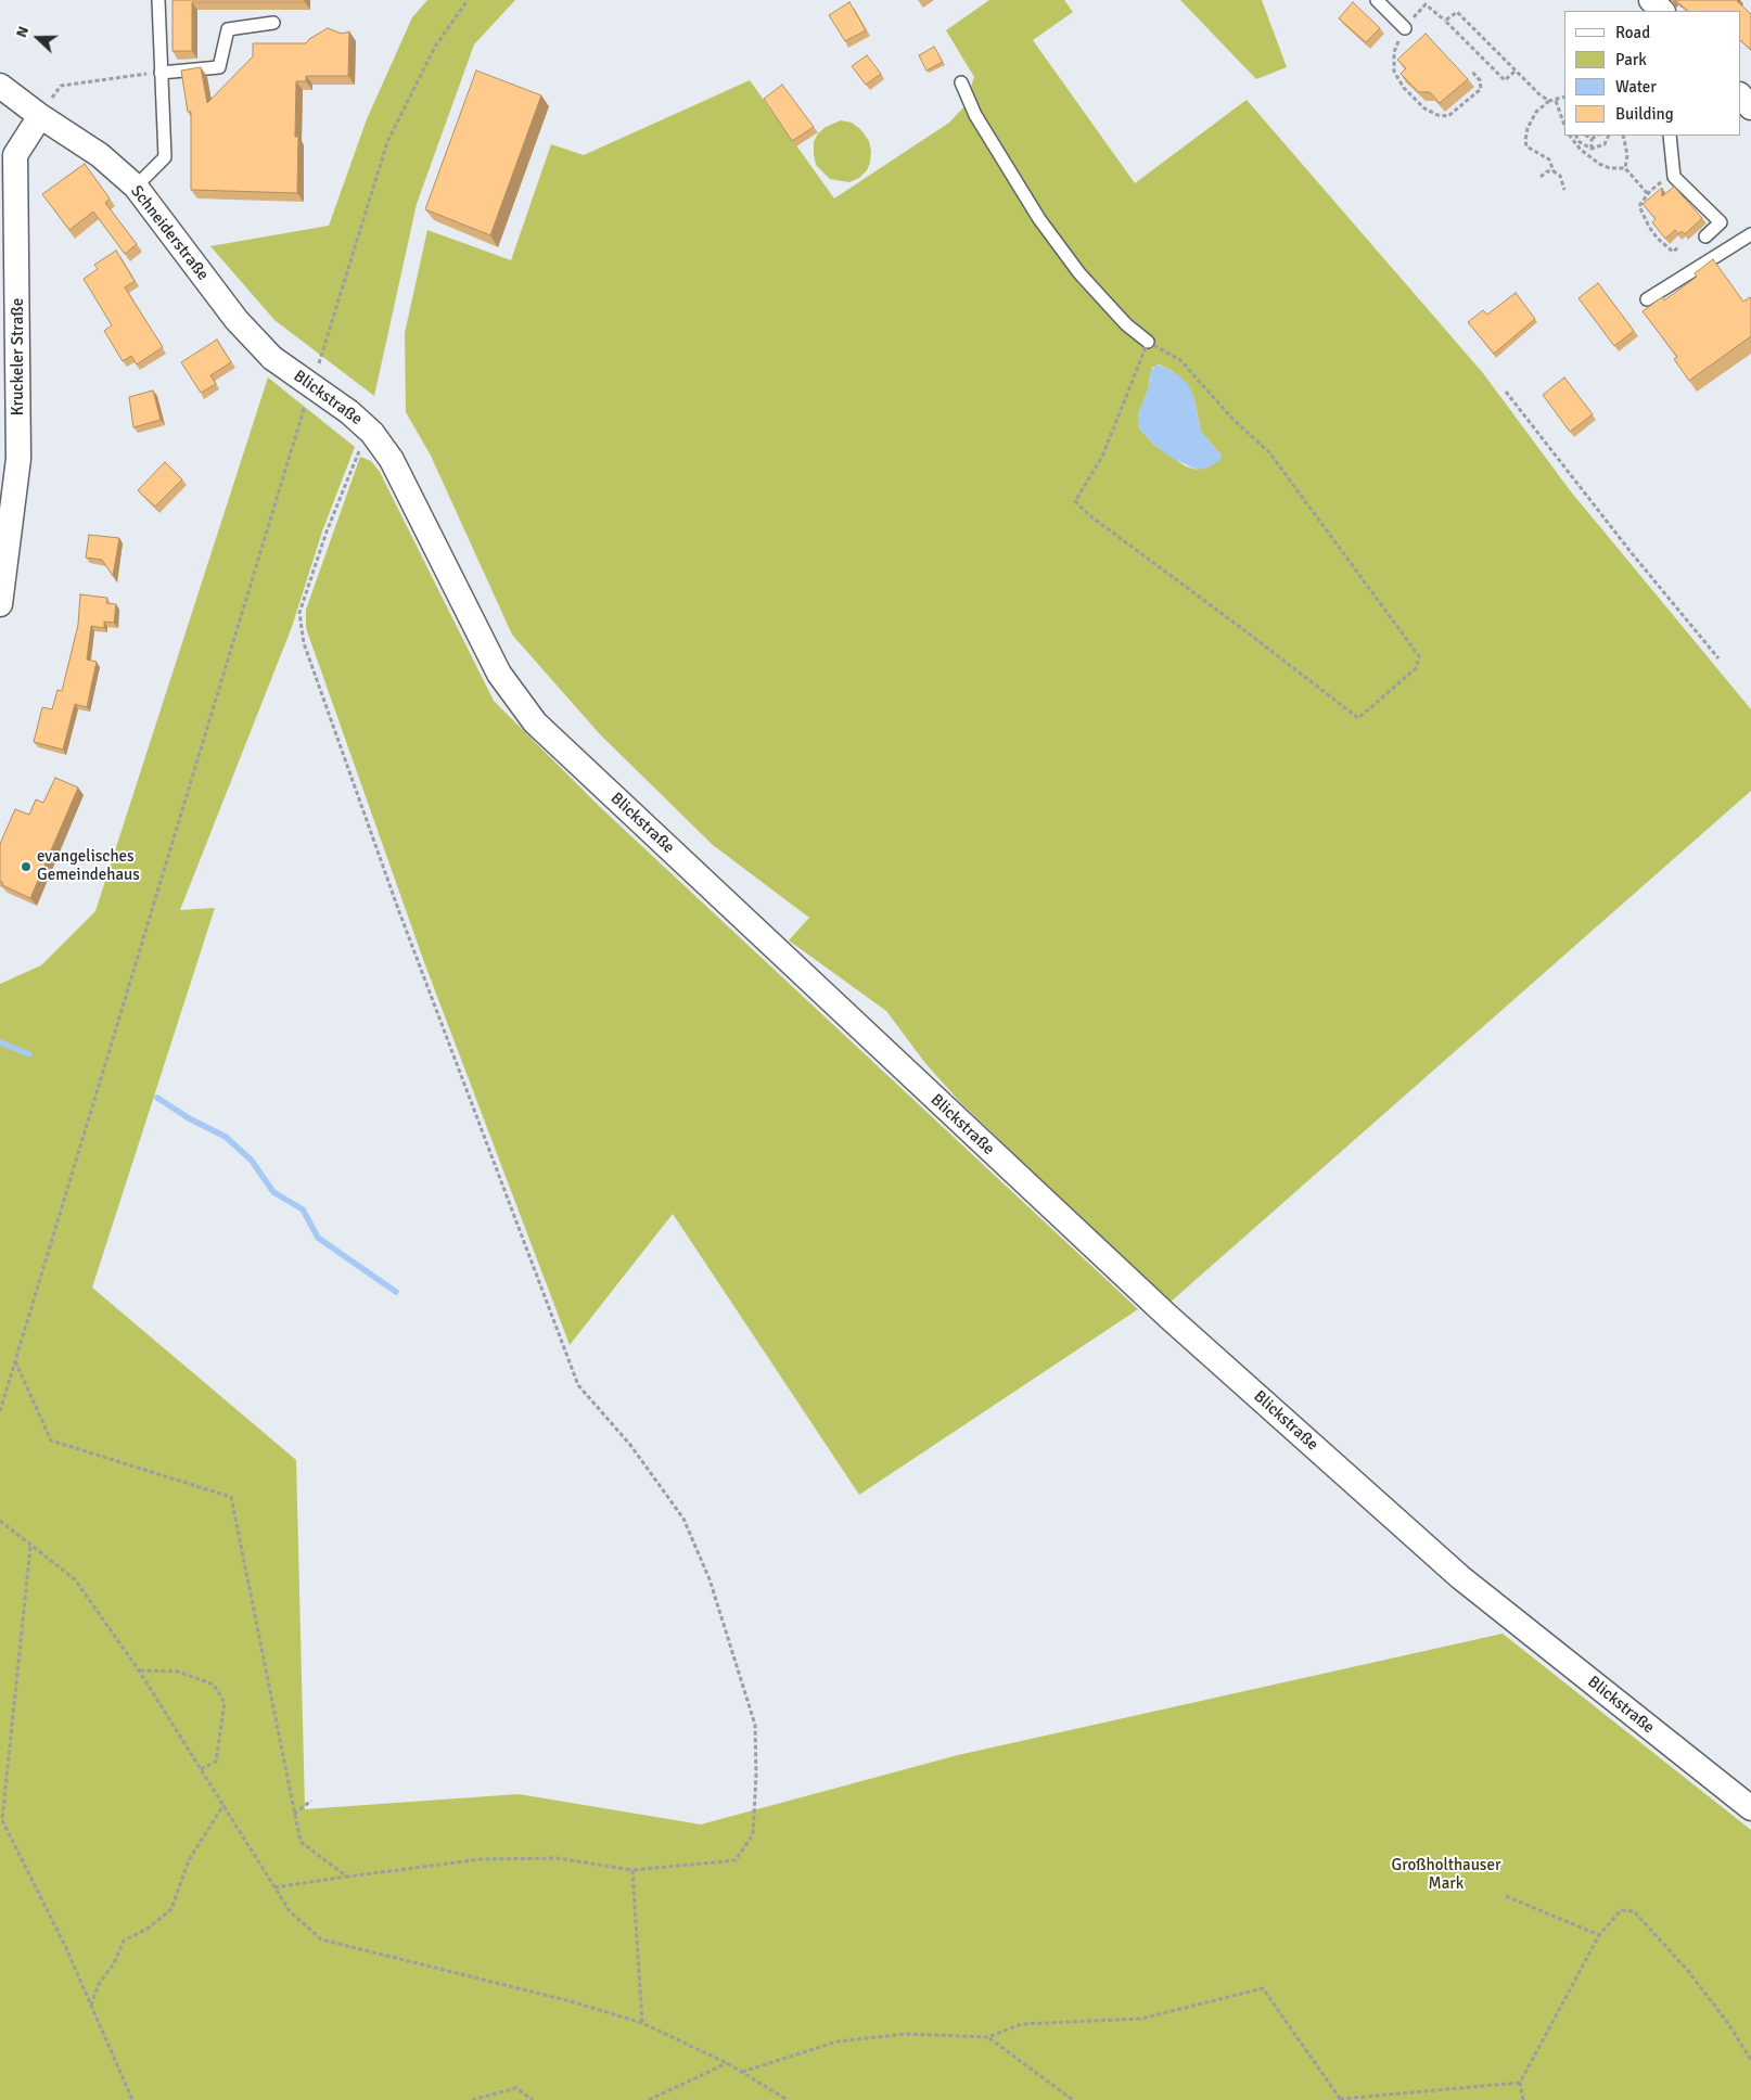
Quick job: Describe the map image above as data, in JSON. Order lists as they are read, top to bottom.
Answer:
{
  "streets": {
    "street": ["Schneiderstraße", "Kruckeler Straße", "Blickstraße"]
  },
  "crossings": [
    ["Schneiderstraße", "Kruckeler Straße"],
    ["Schneiderstraße", "Blickstraße"]
  ],
  "parks": ["Großholthauser Mark"],
  "places": ["evangelisches Gemeindehaus"],
  "legend": [
    "Road",
    "Park",
    "Water",
    "Building"
  ],
  "north": "left"
}
